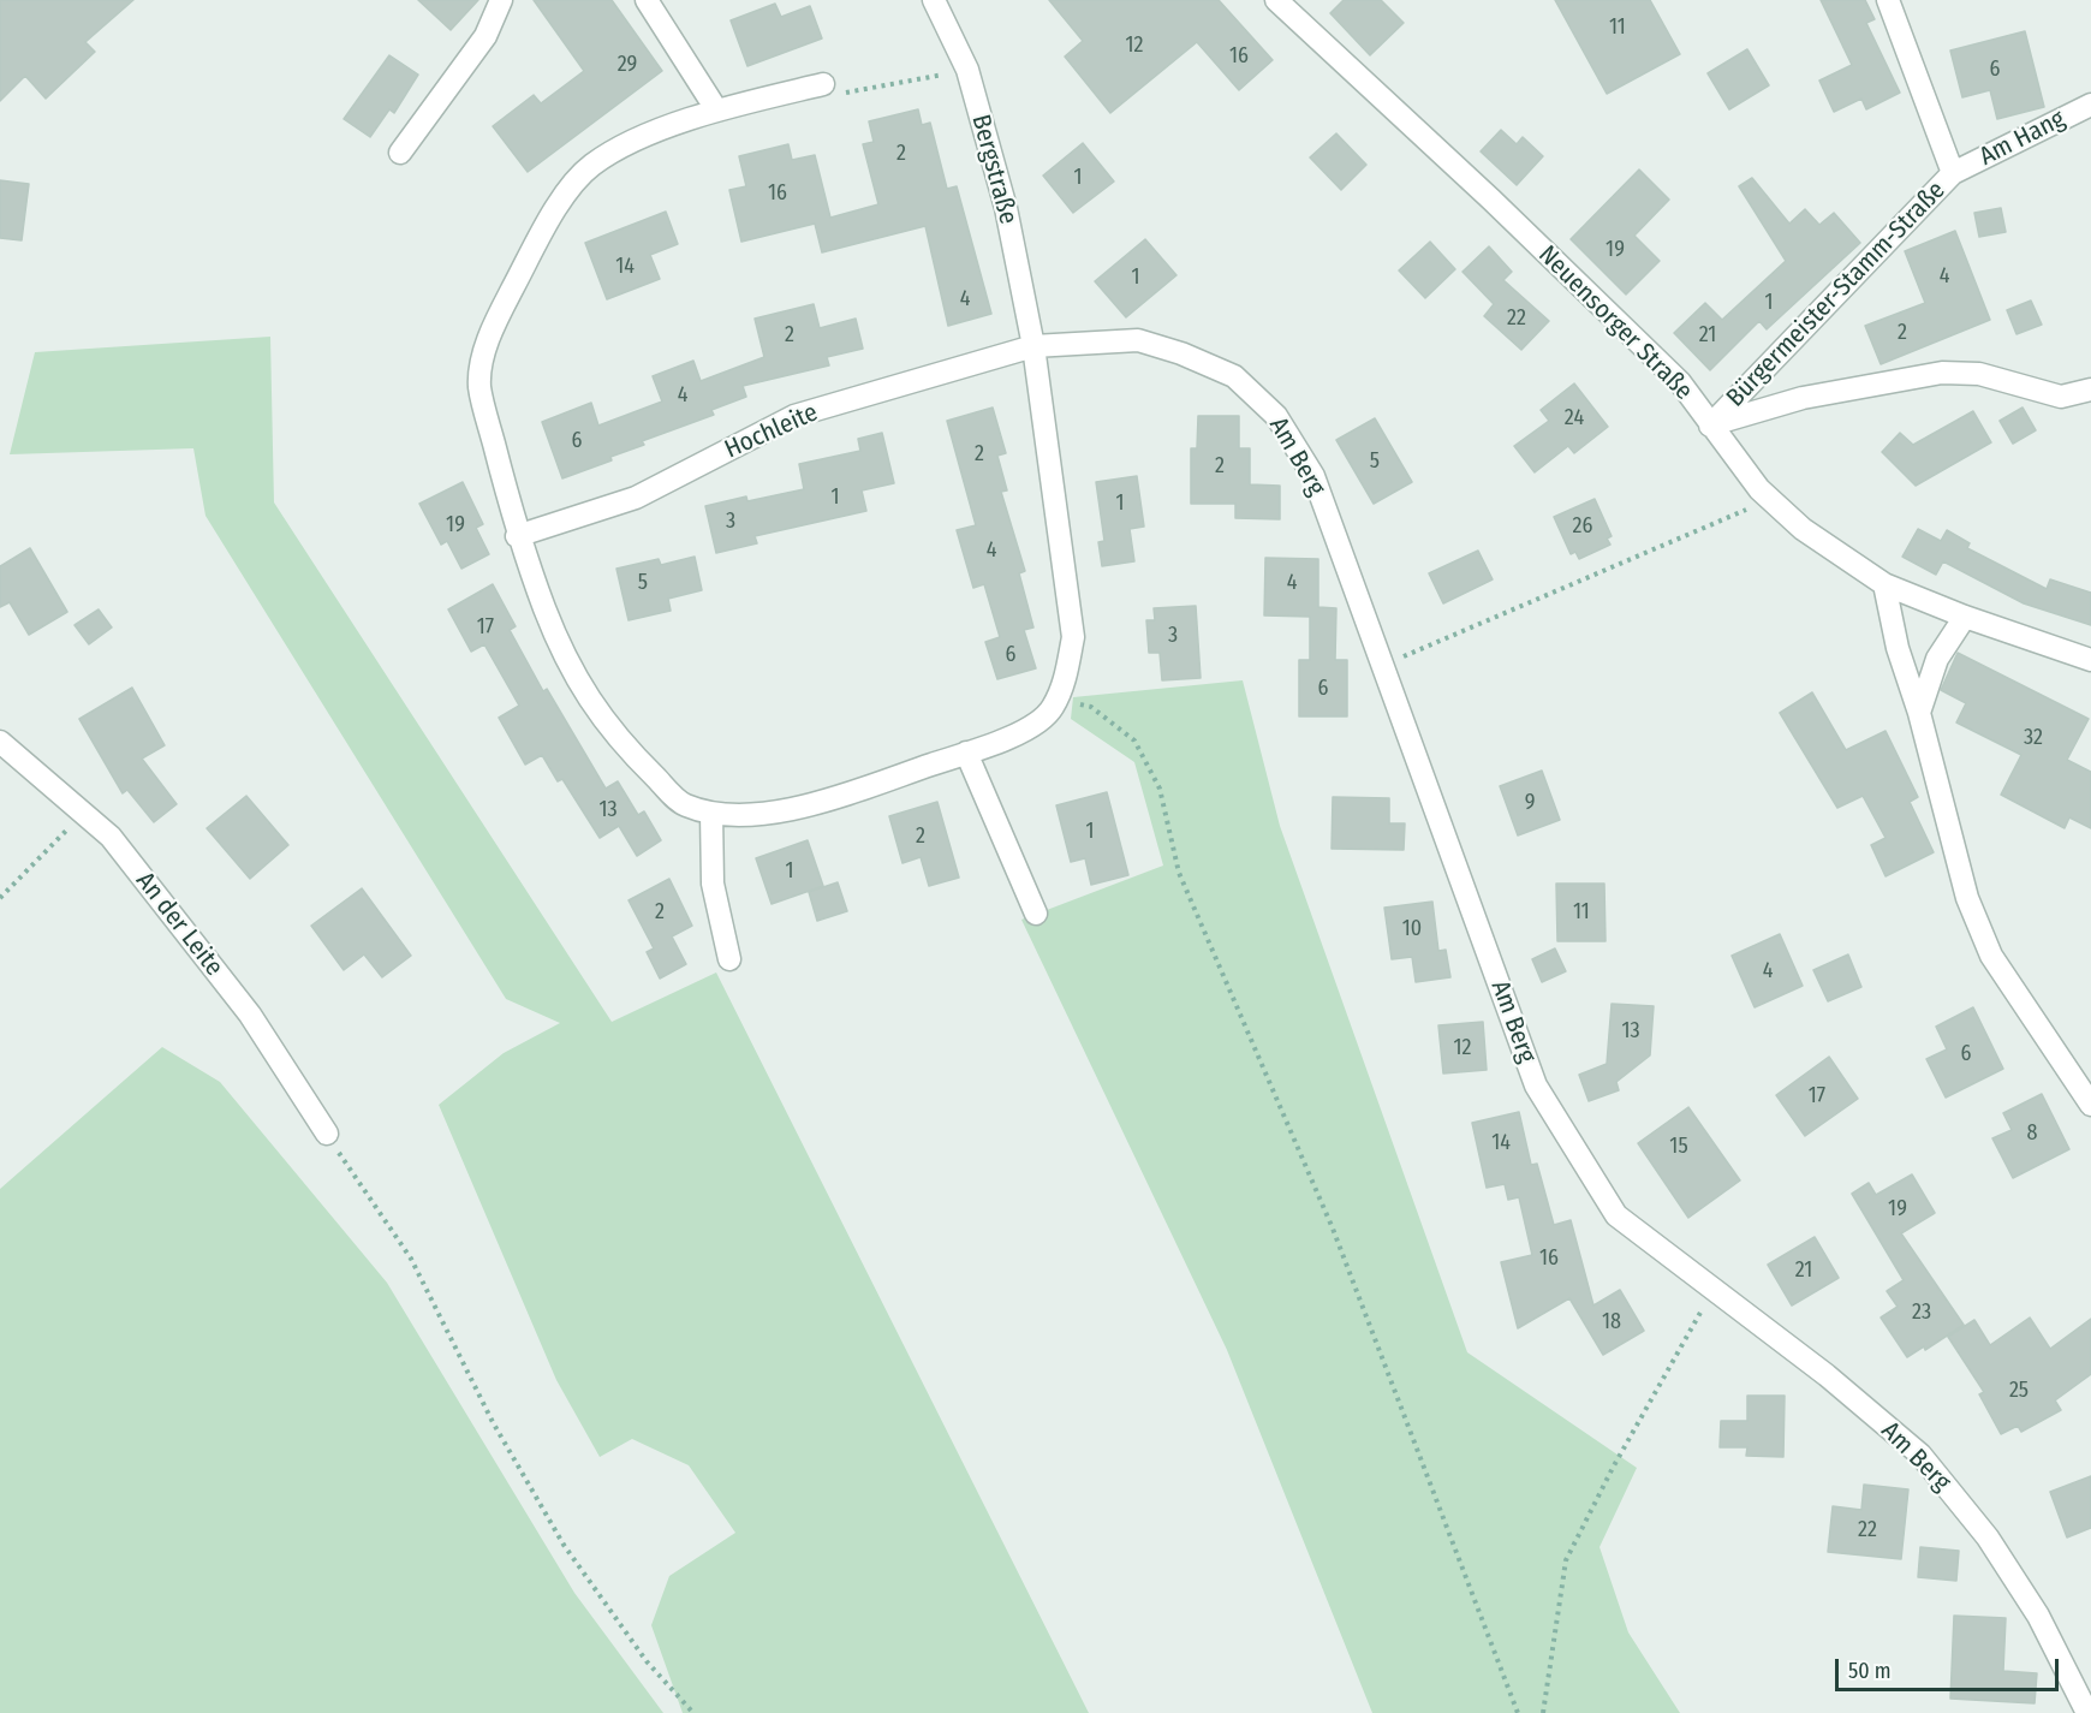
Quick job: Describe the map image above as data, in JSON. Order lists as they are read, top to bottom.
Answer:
{
  "streets": {
    "street": [
      "Am Hang",
      "Bergstraße",
      "Bürgermeister-Stamm-Straße",
      "Neuensorger Straße",
      "Hochleite",
      "Am Berg",
      "An der Leite"
    ]
  },
  "crossings": [
    ["Am Hang", "Bürgermeister-Stamm-Straße"],
    ["Bergstraße", "Hochleite"],
    ["Bergstraße", "Am Berg"],
    ["Bürgermeister-Stamm-Straße", "Neuensorger Straße"],
    ["Hochleite", "Am Berg"]
  ],
  "house_numbers": [
    "11",
    "12",
    "16",
    "29",
    "6",
    "2",
    "1",
    "16",
    "19",
    "14",
    "4",
    "1",
    "4",
    "1",
    "22",
    "2",
    "2",
    "21",
    "4",
    "24",
    "6",
    "2",
    "5",
    "2",
    "1",
    "1",
    "3",
    "19",
    "26",
    "4",
    "5",
    "4",
    "17",
    "3",
    "6",
    "6",
    "32",
    "9",
    "13",
    "1",
    "2",
    "1",
    "2",
    "11",
    "10",
    "4",
    "13",
    "12",
    "6",
    "17",
    "8",
    "14",
    "15",
    "19",
    "16",
    "21",
    "23",
    "18",
    "25",
    "22"
  ],
  "scale_bar": "50 m"
}
